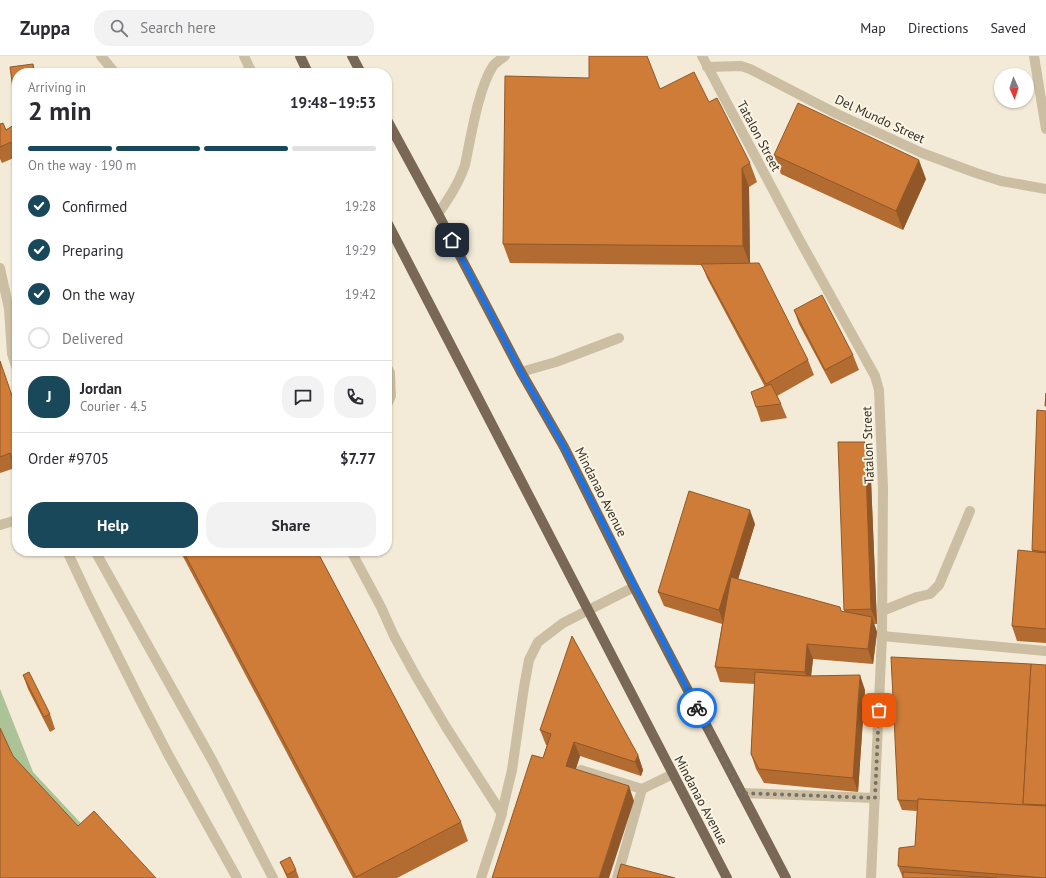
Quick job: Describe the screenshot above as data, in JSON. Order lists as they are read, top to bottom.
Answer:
{
  "streets": {
    "main road": ["Mindanao Avenue"],
    "street": ["Del Mundo Street", "Tatalon Street"]
  },
  "crossings": [
    ["Del Mundo Street", "Tatalon Street"]
  ],
  "north": "bottom",
  "page": {
    "header": "Zuppa",
    "search": "Search here",
    "nav": ["Map", "Directions", "Saved"],
    "heading": ["2 min", "Arriving in", "19:48–19:53"],
    "panel": [
      "Jordan",
      "Courier · 4.5",
      "Order #9705",
      "$7.77"
    ],
    "bar": "On the way · 190 m",
    "list": [
      ["Confirmed", "19:28"],
      ["Preparing", "19:29"],
      ["On the way", "19:42"],
      "Delivered"
    ],
    "round": "J",
    "buttons": ["Help", "Share"]
  }
}
